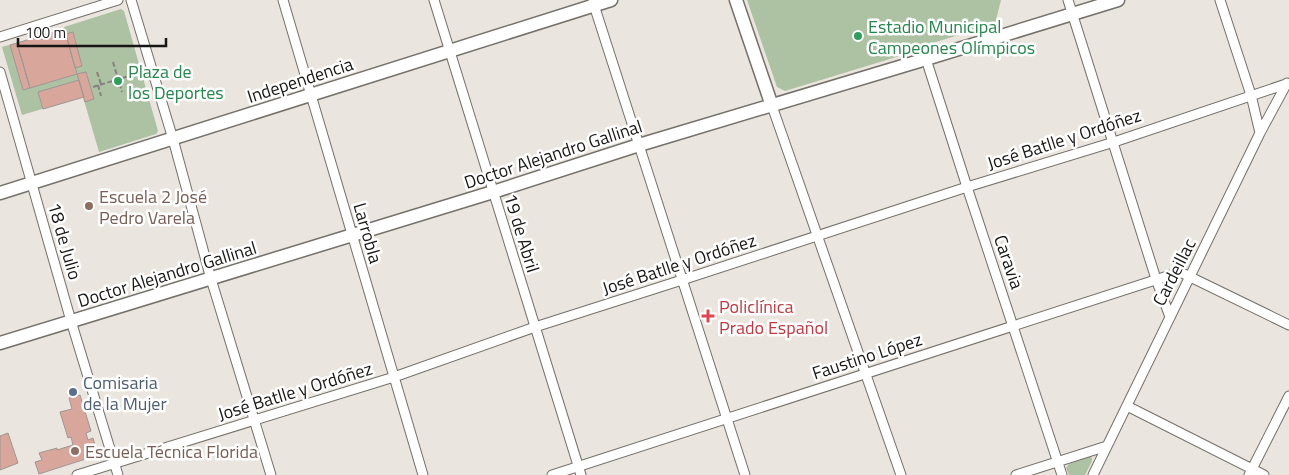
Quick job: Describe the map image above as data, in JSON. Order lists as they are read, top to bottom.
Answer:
{
  "streets": {
    "street": [
      "Independencia",
      "José Batlle y Ordóñez",
      "Doctor Alejandro Gallinal",
      "Larrobla",
      "19 de Abril",
      "18 de Julio",
      "Caravia",
      "Cardeillac",
      "Faustino López"
    ]
  },
  "crossings": [
    ["Independencia", "Larrobla"],
    ["Independencia", "19 de Abril"],
    ["Independencia", "18 de Julio"],
    ["José Batlle y Ordóñez", "Larrobla"],
    ["José Batlle y Ordóñez", "19 de Abril"],
    ["José Batlle y Ordóñez", "18 de Julio"],
    ["José Batlle y Ordóñez", "Caravia"],
    ["José Batlle y Ordóñez", "Cardeillac"],
    ["Doctor Alejandro Gallinal", "Larrobla"],
    ["Doctor Alejandro Gallinal", "19 de Abril"],
    ["Doctor Alejandro Gallinal", "18 de Julio"],
    ["Doctor Alejandro Gallinal", "Caravia"],
    ["19 de Abril", "Faustino López"],
    ["Caravia", "Faustino López"],
    ["Cardeillac", "Faustino López"]
  ],
  "places": {
    "other": [
      "Estadio Municipal Campeones Olímpicos",
      "Plaza de los Deportes",
      "Escuela 2 José Pedro Varela",
      "Comisaria de la Mujer",
      "Escuela Técnica Florida"
    ],
    "health": ["Policlínica Prado Español"]
  },
  "scale_bar": "100 m"
}
